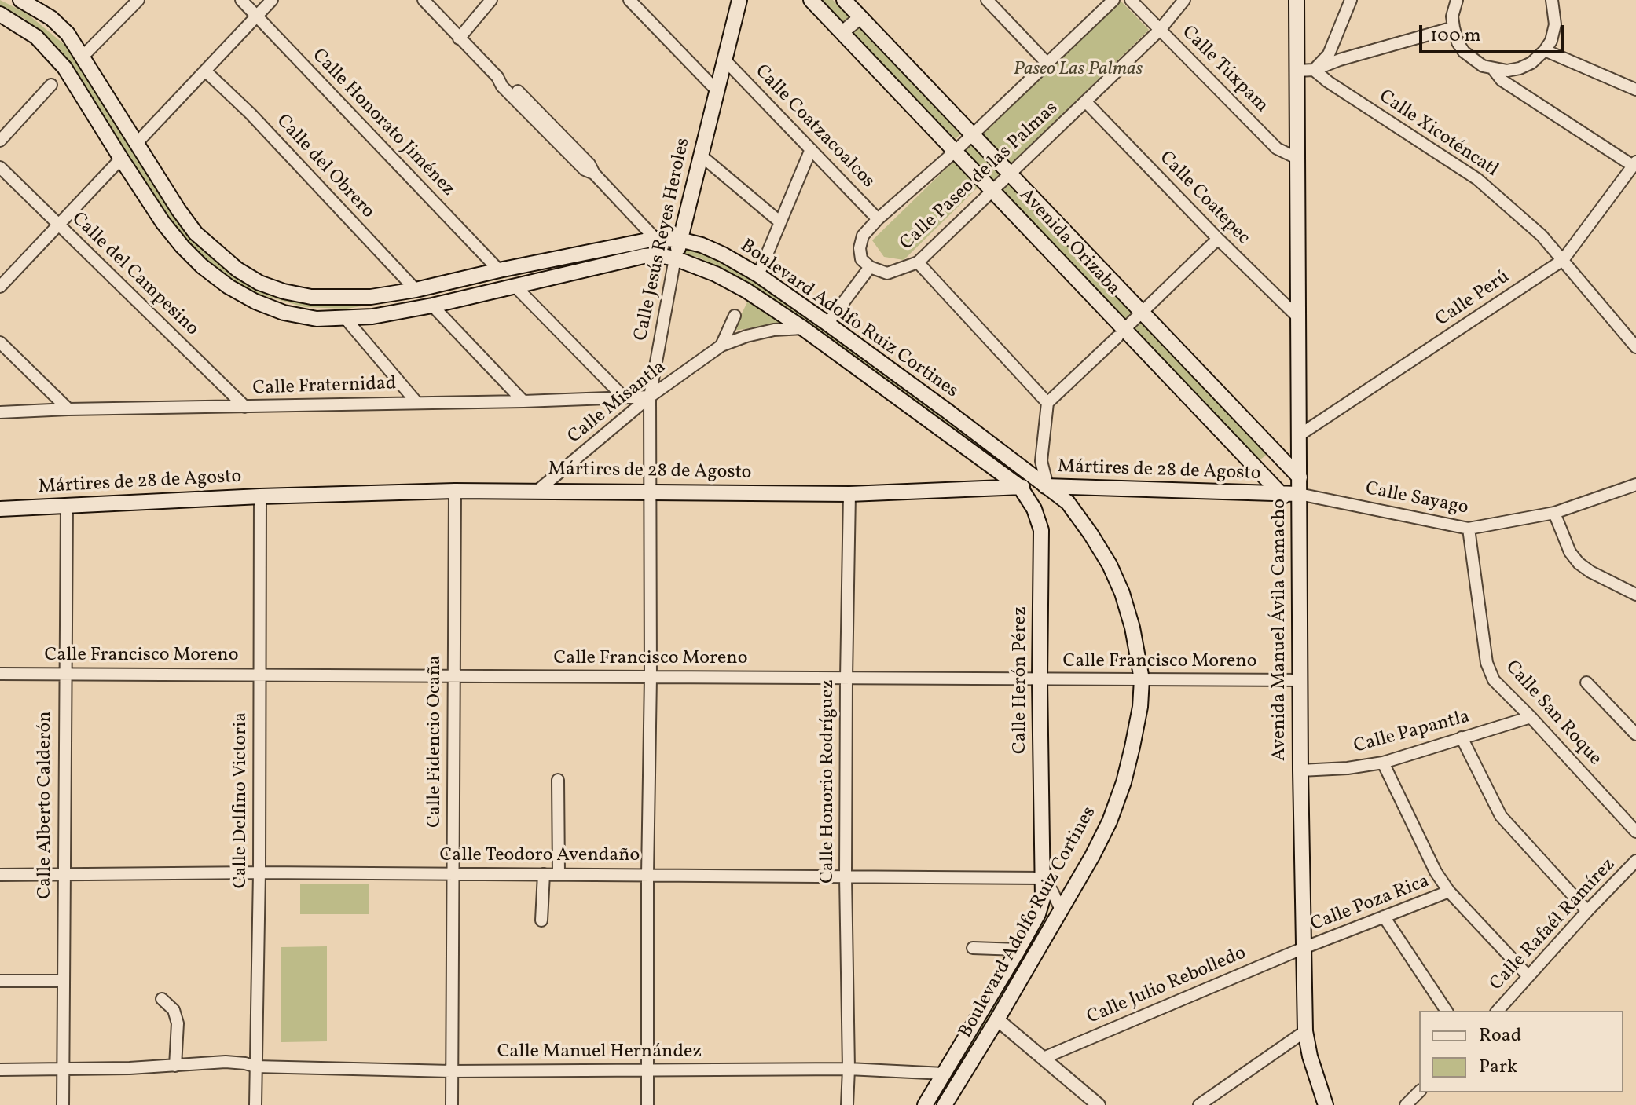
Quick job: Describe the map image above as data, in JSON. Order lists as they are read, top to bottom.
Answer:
{
  "streets": {
    "main road": [
      "Calle Jesús Reyes Heroles",
      "Avenida Orizaba",
      "Boulevard Adolfo Ruiz Cortines",
      "Mártires de 28 de Agosto",
      "Avenida Manuel Ávila Camacho",
      "Calle Herón Pérez"
    ],
    "street": [
      "Calle Túxpam",
      "Calle Honorato Jiménez",
      "Calle Coatzacoalcos",
      "Calle Xicoténcatl",
      "Calle del Obrero",
      "Calle Paseo de las Palmas",
      "Calle Coatepec",
      "Calle del Campesino",
      "Calle Perú",
      "Calle Fraternidad",
      "Calle Misantla",
      "Calle Sayago",
      "Calle Francisco Moreno",
      "Calle San Roque",
      "Calle Papantla",
      "Calle Fidencio Ocaña",
      "Calle Honorio Rodríguez",
      "Calle Delfino Victoria",
      "Calle Alberto Calderón",
      "Calle Teodoro Avendaño",
      "Calle Poza Rica",
      "Calle Rafaél Ramírez",
      "Calle Julio Rebolledo",
      "Calle Manuel Hernández"
    ]
  },
  "crossings": [
    ["Calle Túxpam", "Calle Paseo de las Palmas"],
    ["Calle Túxpam", "Avenida Manuel Ávila Camacho"],
    ["Calle Honorato Jiménez", "Boulevard Adolfo Ruiz Cortines"],
    ["Calle Coatzacoalcos", "Calle Paseo de las Palmas"],
    ["Calle Coatzacoalcos", "Calle Jesús Reyes Heroles"],
    ["Calle Xicoténcatl", "Calle Perú"],
    ["Calle del Obrero", "Boulevard Adolfo Ruiz Cortines"],
    ["Calle Paseo de las Palmas", "Calle Coatepec"],
    ["Calle Paseo de las Palmas", "Avenida Orizaba"],
    ["Calle Coatepec", "Avenida Manuel Ávila Camacho"],
    ["Calle Jesús Reyes Heroles", "Boulevard Adolfo Ruiz Cortines"],
    ["Calle Jesús Reyes Heroles", "Calle Fraternidad"],
    ["Calle Jesús Reyes Heroles", "Calle Misantla"],
    ["Calle Jesús Reyes Heroles", "Mártires de 28 de Agosto"],
    ["Calle Jesús Reyes Heroles", "Calle Francisco Moreno"],
    ["Calle Jesús Reyes Heroles", "Calle Teodoro Avendaño"],
    ["Calle Jesús Reyes Heroles", "Calle Manuel Hernández"],
    ["Avenida Orizaba", "Mártires de 28 de Agosto"],
    ["Avenida Orizaba", "Avenida Manuel Ávila Camacho"],
    ["Calle del Campesino", "Calle Fraternidad"],
    ["Calle Perú", "Avenida Manuel Ávila Camacho"],
    ["Boulevard Adolfo Ruiz Cortines", "Calle Misantla"],
    ["Boulevard Adolfo Ruiz Cortines", "Mártires de 28 de Agosto"],
    ["Boulevard Adolfo Ruiz Cortines", "Calle Francisco Moreno"],
    ["Boulevard Adolfo Ruiz Cortines", "Calle Herón Pérez"],
    ["Boulevard Adolfo Ruiz Cortines", "Calle Teodoro Avendaño"],
    ["Boulevard Adolfo Ruiz Cortines", "Calle Manuel Hernández"],
    ["Calle Fraternidad", "Calle Misantla"],
    ["Calle Misantla", "Mártires de 28 de Agosto"],
    ["Mártires de 28 de Agosto", "Calle Sayago"],
    ["Mártires de 28 de Agosto", "Avenida Manuel Ávila Camacho"],
    ["Mártires de 28 de Agosto", "Calle Herón Pérez"],
    ["Mártires de 28 de Agosto", "Calle Fidencio Ocaña"],
    ["Mártires de 28 de Agosto", "Calle Honorio Rodríguez"],
    ["Mártires de 28 de Agosto", "Calle Delfino Victoria"],
    ["Mártires de 28 de Agosto", "Calle Alberto Calderón"],
    ["Calle Sayago", "Avenida Manuel Ávila Camacho"],
    ["Calle Sayago", "Calle San Roque"],
    ["Avenida Manuel Ávila Camacho", "Calle Francisco Moreno"],
    ["Avenida Manuel Ávila Camacho", "Calle Papantla"],
    ["Avenida Manuel Ávila Camacho", "Calle Poza Rica"],
    ["Avenida Manuel Ávila Camacho", "Calle Julio Rebolledo"],
    ["Calle Francisco Moreno", "Calle Herón Pérez"],
    ["Calle Francisco Moreno", "Calle Fidencio Ocaña"],
    ["Calle Francisco Moreno", "Calle Honorio Rodríguez"],
    ["Calle Francisco Moreno", "Calle Delfino Victoria"],
    ["Calle Francisco Moreno", "Calle Alberto Calderón"],
    ["Calle Herón Pérez", "Calle Teodoro Avendaño"],
    ["Calle San Roque", "Calle Papantla"],
    ["Calle Fidencio Ocaña", "Calle Teodoro Avendaño"],
    ["Calle Fidencio Ocaña", "Calle Manuel Hernández"],
    ["Calle Honorio Rodríguez", "Calle Teodoro Avendaño"],
    ["Calle Honorio Rodríguez", "Calle Manuel Hernández"],
    ["Calle Delfino Victoria", "Calle Teodoro Avendaño"],
    ["Calle Delfino Victoria", "Calle Manuel Hernández"],
    ["Calle Alberto Calderón", "Calle Teodoro Avendaño"],
    ["Calle Alberto Calderón", "Calle Manuel Hernández"],
    ["Calle Poza Rica", "Calle Julio Rebolledo"]
  ],
  "parks": ["Paseo Las Palmas"],
  "legend": ["Road", "Park"],
  "scale_bar": "100 m"
}
